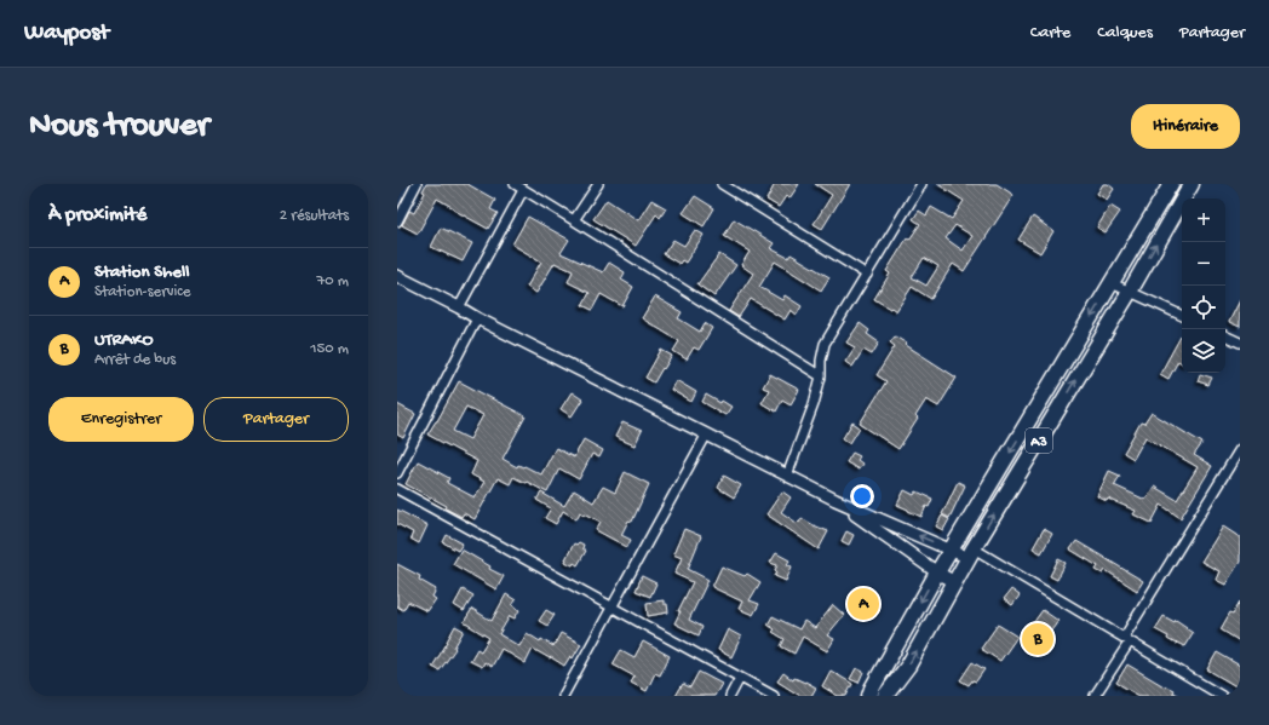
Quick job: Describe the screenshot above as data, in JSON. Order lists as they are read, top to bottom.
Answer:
{
  "streets": {
    "highway": ["A3"]
  },
  "page": {
    "header": "Waypost",
    "nav": ["Carte", "Calques", "Partager"],
    "buttons": [
      "Itinéraire",
      ["Enregistrer", "Partager"]
    ],
    "title": "Nous trouver",
    "heading": ["À proximité", "2 résultats"],
    "map_buttons": ["+", "−"],
    "list": [
      {
        "mark": "A",
        "name": "Station Shell",
        "note": "Station-service",
        "value": "70 m"
      },
      {
        "mark": "B",
        "name": "UTRAKO",
        "note": "Arrêt de bus",
        "value": "150 m"
      }
    ],
    "pins": ["A", "B"]
  }
}
